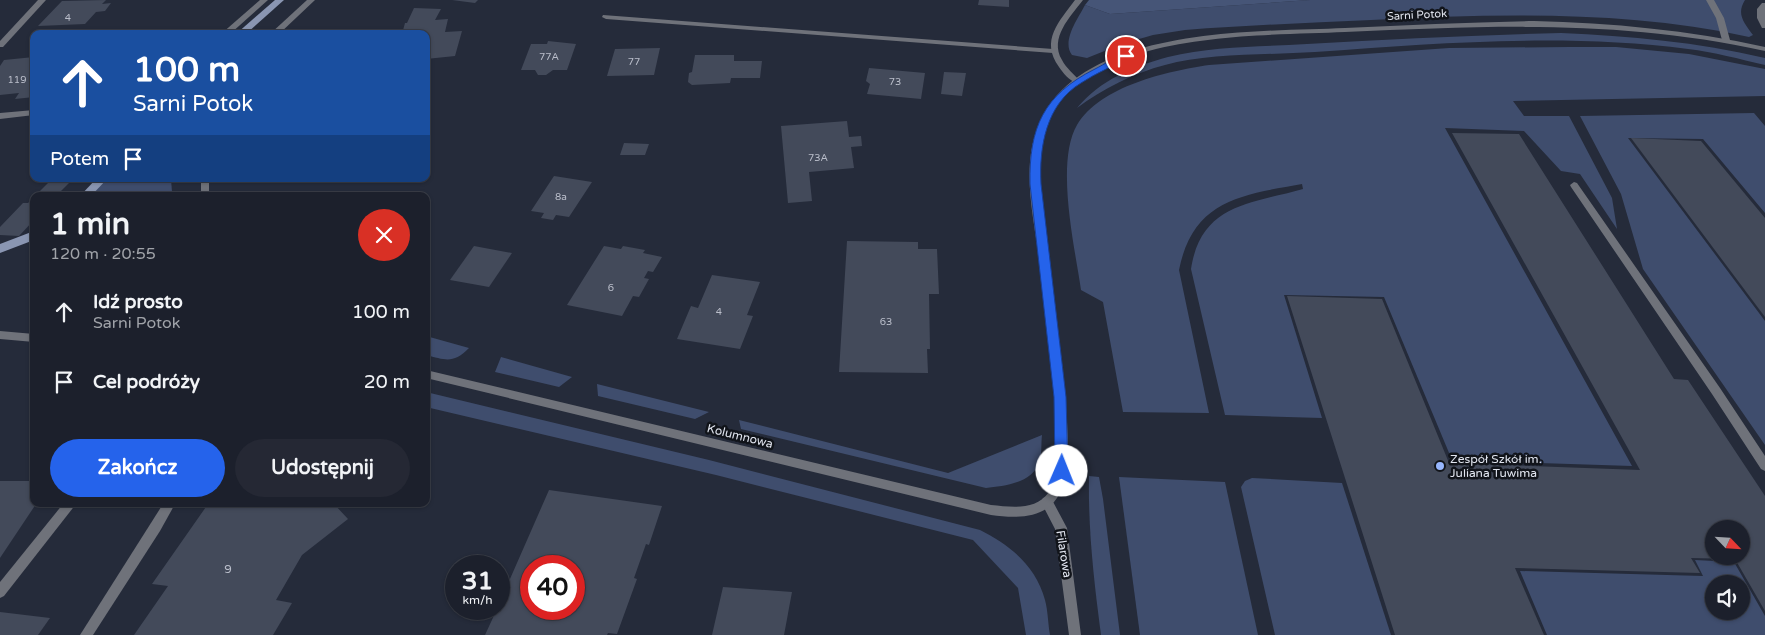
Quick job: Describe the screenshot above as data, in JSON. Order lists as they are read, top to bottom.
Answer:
{
  "streets": {
    "street": ["Sarni Potok", "Kolumnowa", "Filarowa"]
  },
  "crossings": [
    ["Kolumnowa", "Filarowa"]
  ],
  "places": ["Zespół Szkół im. Juliana Tuwima"],
  "house_numbers": [
    "4",
    "77A",
    "77",
    "119",
    "73",
    "73A",
    "8a",
    "6",
    "4",
    "63",
    "9"
  ],
  "north": "bottom right",
  "page": {
    "turn": ["100 m", "Sarni Potok"],
    "then": "Potem",
    "heading": ["1 min", "120 m · 20:55"],
    "list": [
      {
        "name": "Idź prosto",
        "note": "Sarni Potok",
        "value": "100 m"
      },
      {
        "name": "Cel podróży",
        "value": "20 m"
      }
    ],
    "buttons": ["Zakończ", "Udostępnij"],
    "speed": "31 km/h",
    "limit": "40"
  }
}
